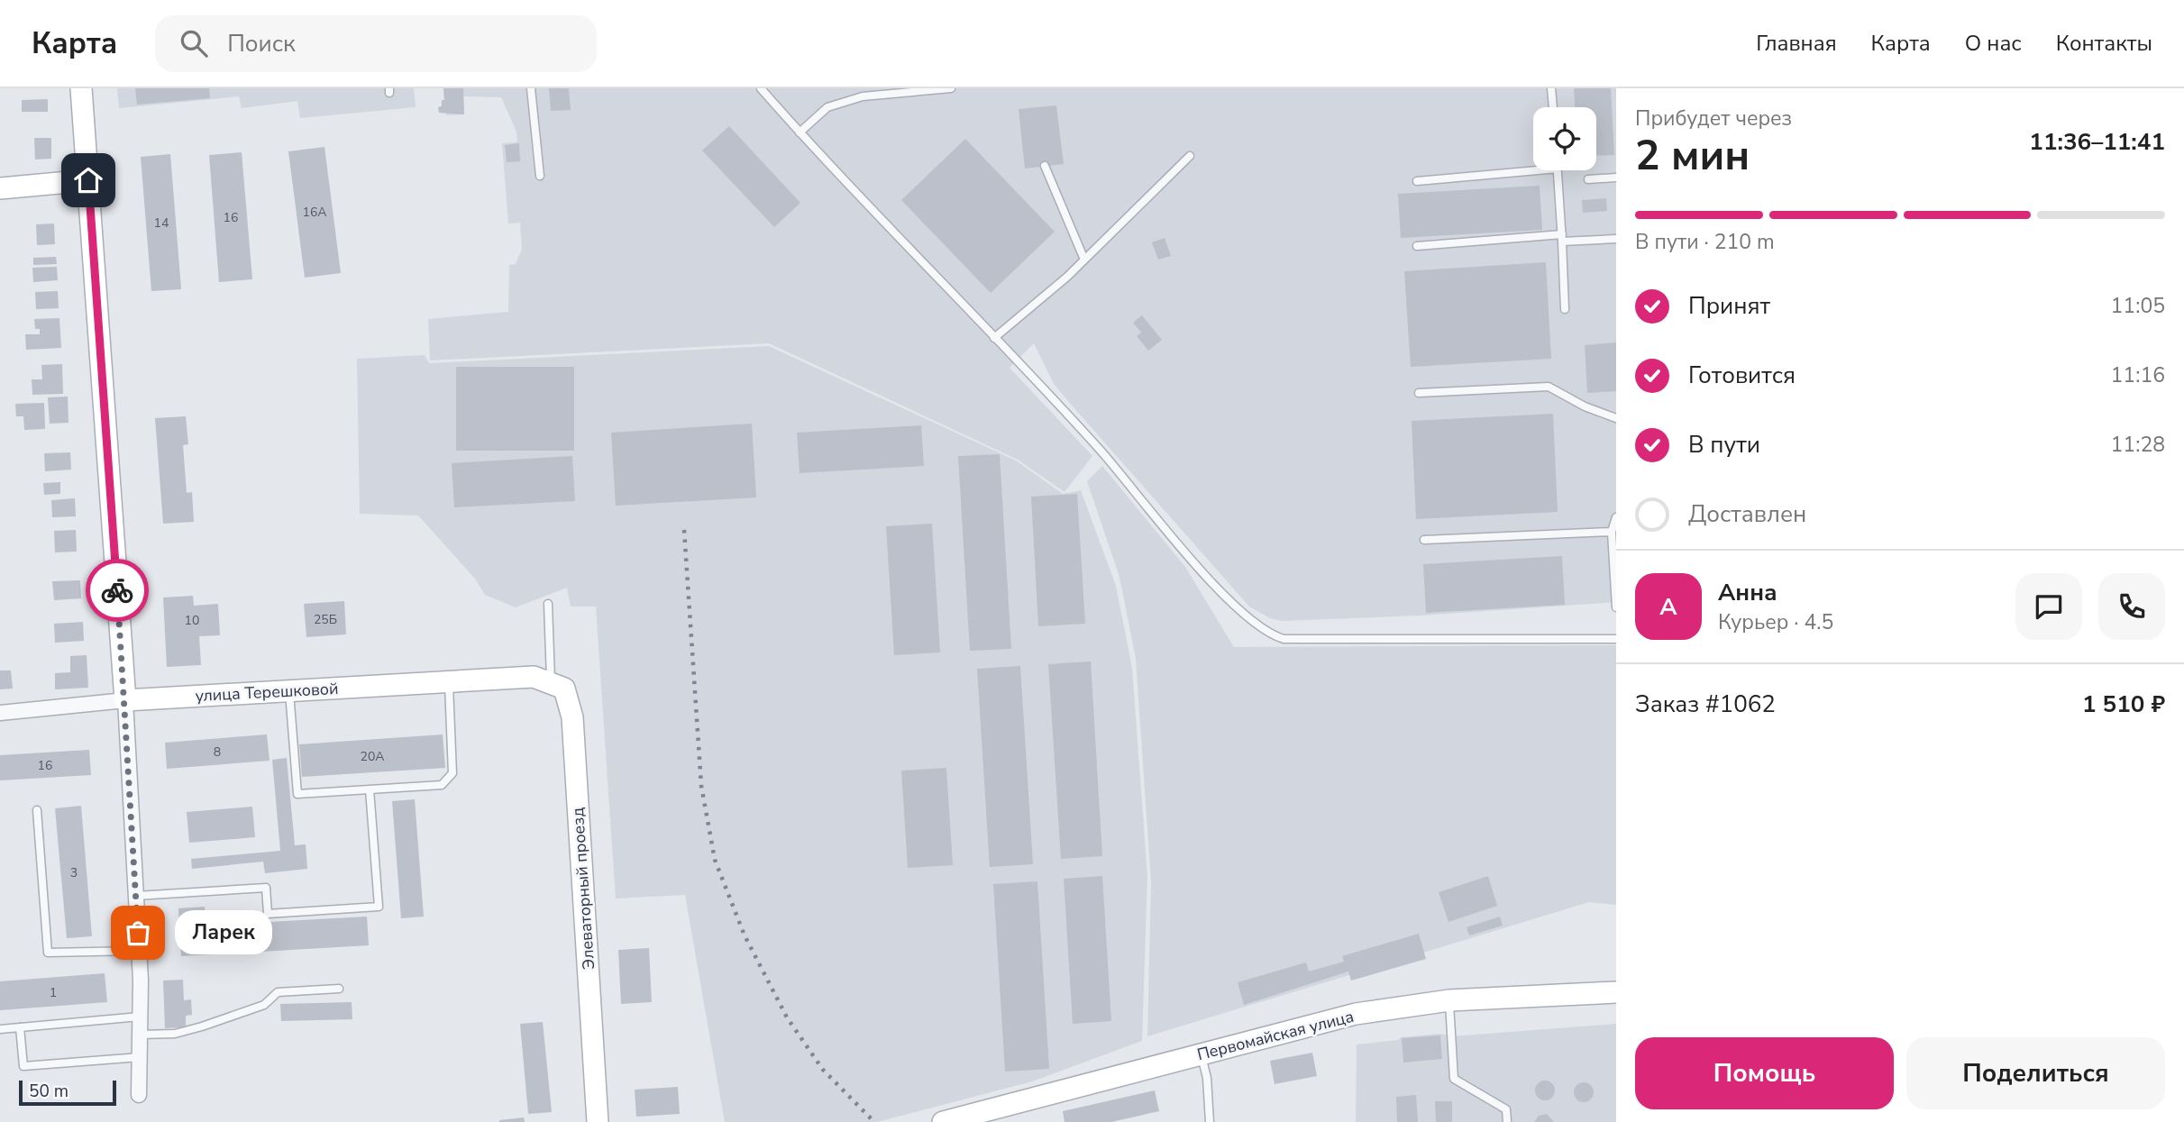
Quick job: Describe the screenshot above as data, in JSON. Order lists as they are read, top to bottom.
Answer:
{
  "streets": {
    "street": ["улица Терешковой", "Элеваторный проезд", "Первомайская улица"]
  },
  "crossings": [
    ["улица Терешковой", "Элеваторный проезд"]
  ],
  "places": ["Ларек"],
  "house_numbers": [
    "16А",
    "16",
    "14",
    "25Б",
    "10",
    "8",
    "20А",
    "16",
    "3",
    "1"
  ],
  "scale_bar": "50 m",
  "page": {
    "header": "Карта",
    "search": "Поиск",
    "nav": [
      "Главная",
      "Карта",
      "О нас",
      "Контакты"
    ],
    "heading": ["2 мин", "Прибудет через", "11:36–11:41"],
    "panel": [
      "Анна",
      "Курьер · 4.5",
      "Заказ #1062",
      "1 510 ₽"
    ],
    "bar": "В пути · 210 m",
    "list": [
      ["Принят", "11:05"],
      ["Готовится", "11:16"],
      ["В пути", "11:28"],
      "Доставлен"
    ],
    "round": "А",
    "bubble": "Ларек",
    "buttons": ["Помощь", "Поделиться"],
    "scale": "50 m"
  }
}
